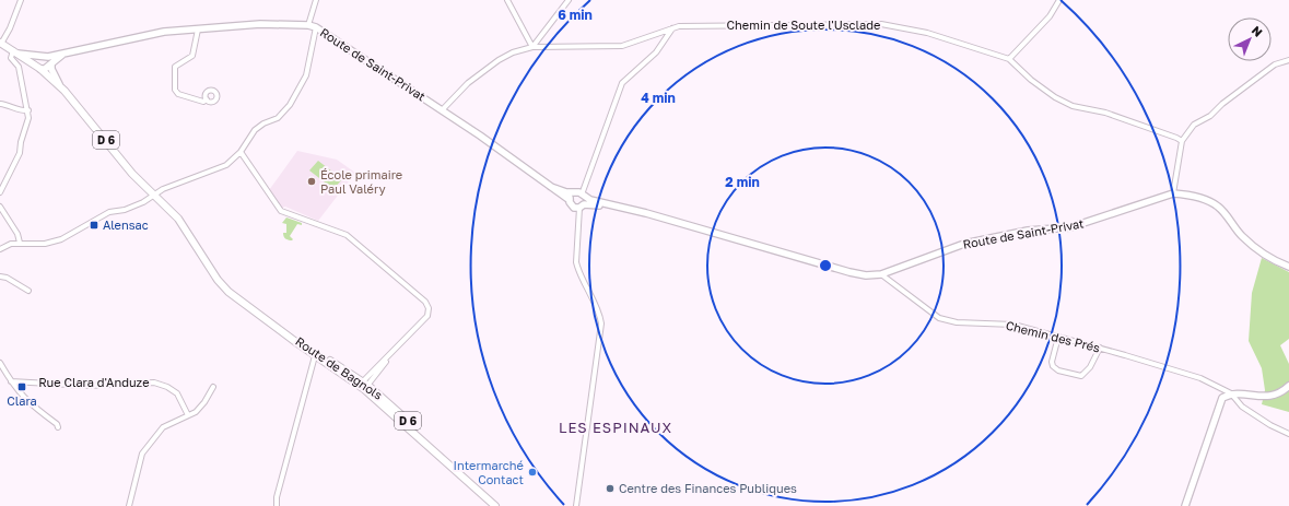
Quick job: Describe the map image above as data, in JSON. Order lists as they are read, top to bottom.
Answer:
{
  "streets": {
    "main road": ["D 6", "Route de Bagnols"],
    "street": [
      "Chemin de Soute l'Usclade",
      "Route de Saint-Privat",
      "Chemin des Prés",
      "Rue Clara d'Anduze"
    ]
  },
  "crossings": [
    ["Chemin de Soute l'Usclade", "Route de Saint-Privat"],
    ["Route de Saint-Privat", "Chemin des Prés"],
    ["Route de Saint-Privat", "Route de Bagnols"],
    ["D 6", "Route de Bagnols"]
  ],
  "districts": ["LES ESPINAUX"],
  "places": {
    "other": ["École primaire Paul Valéry", "Intermarché Contact", "Centre des Finances Publiques"],
    "transit": ["Alensac", "Clara"]
  },
  "north": "top right",
  "rings": ["6 min", "4 min", "2 min"]
}
